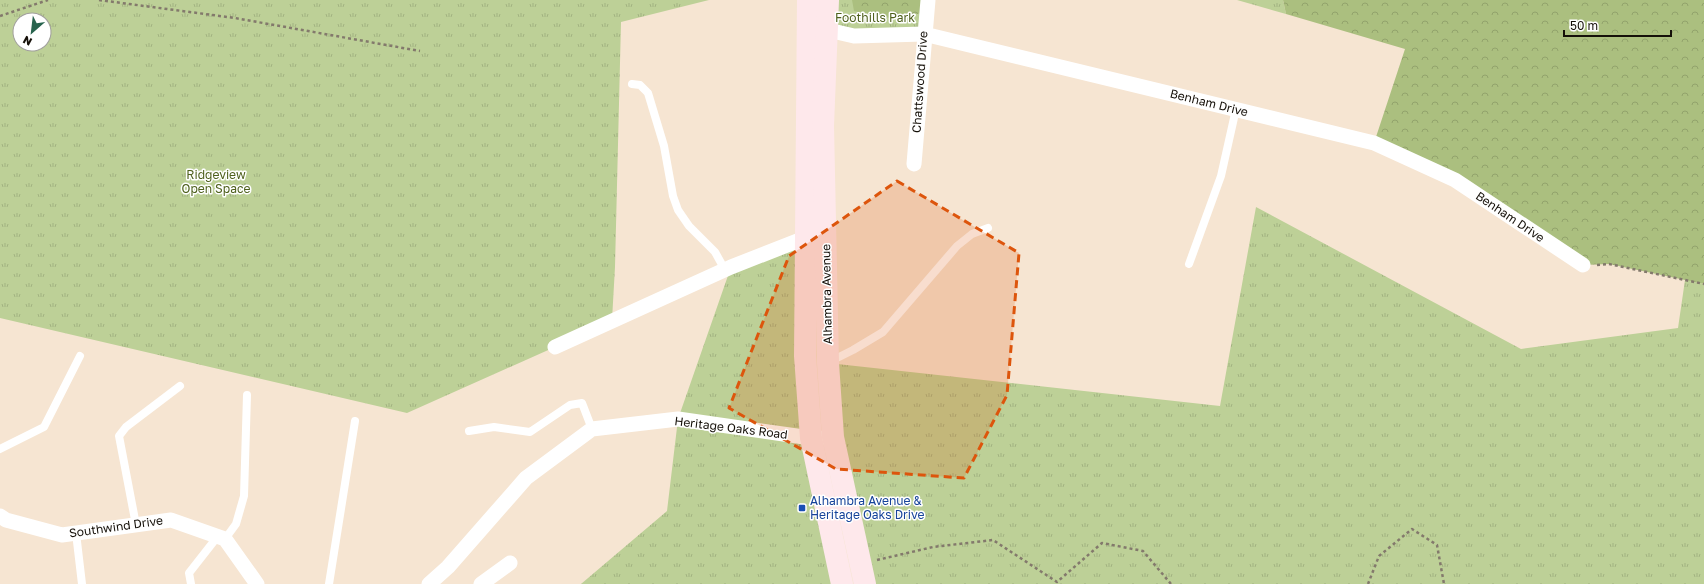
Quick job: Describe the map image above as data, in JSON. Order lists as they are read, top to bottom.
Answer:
{
  "streets": {
    "main road": ["Alhambra Avenue"],
    "street": [
      "Chattswood Drive",
      "Benham Drive",
      "Heritage Oaks Road",
      "Southwind Drive"
    ]
  },
  "crossings": [
    ["Chattswood Drive", "Benham Drive"],
    ["Benham Drive", "Alhambra Avenue"],
    ["Alhambra Avenue", "Heritage Oaks Road"]
  ],
  "parks": ["Foothills Park", "Ridgeview Open Space"],
  "places": {
    "transit": ["Alhambra Avenue & Heritage Oaks Drive"]
  },
  "scale_bar": "50 m",
  "north": "bottom left"
}
